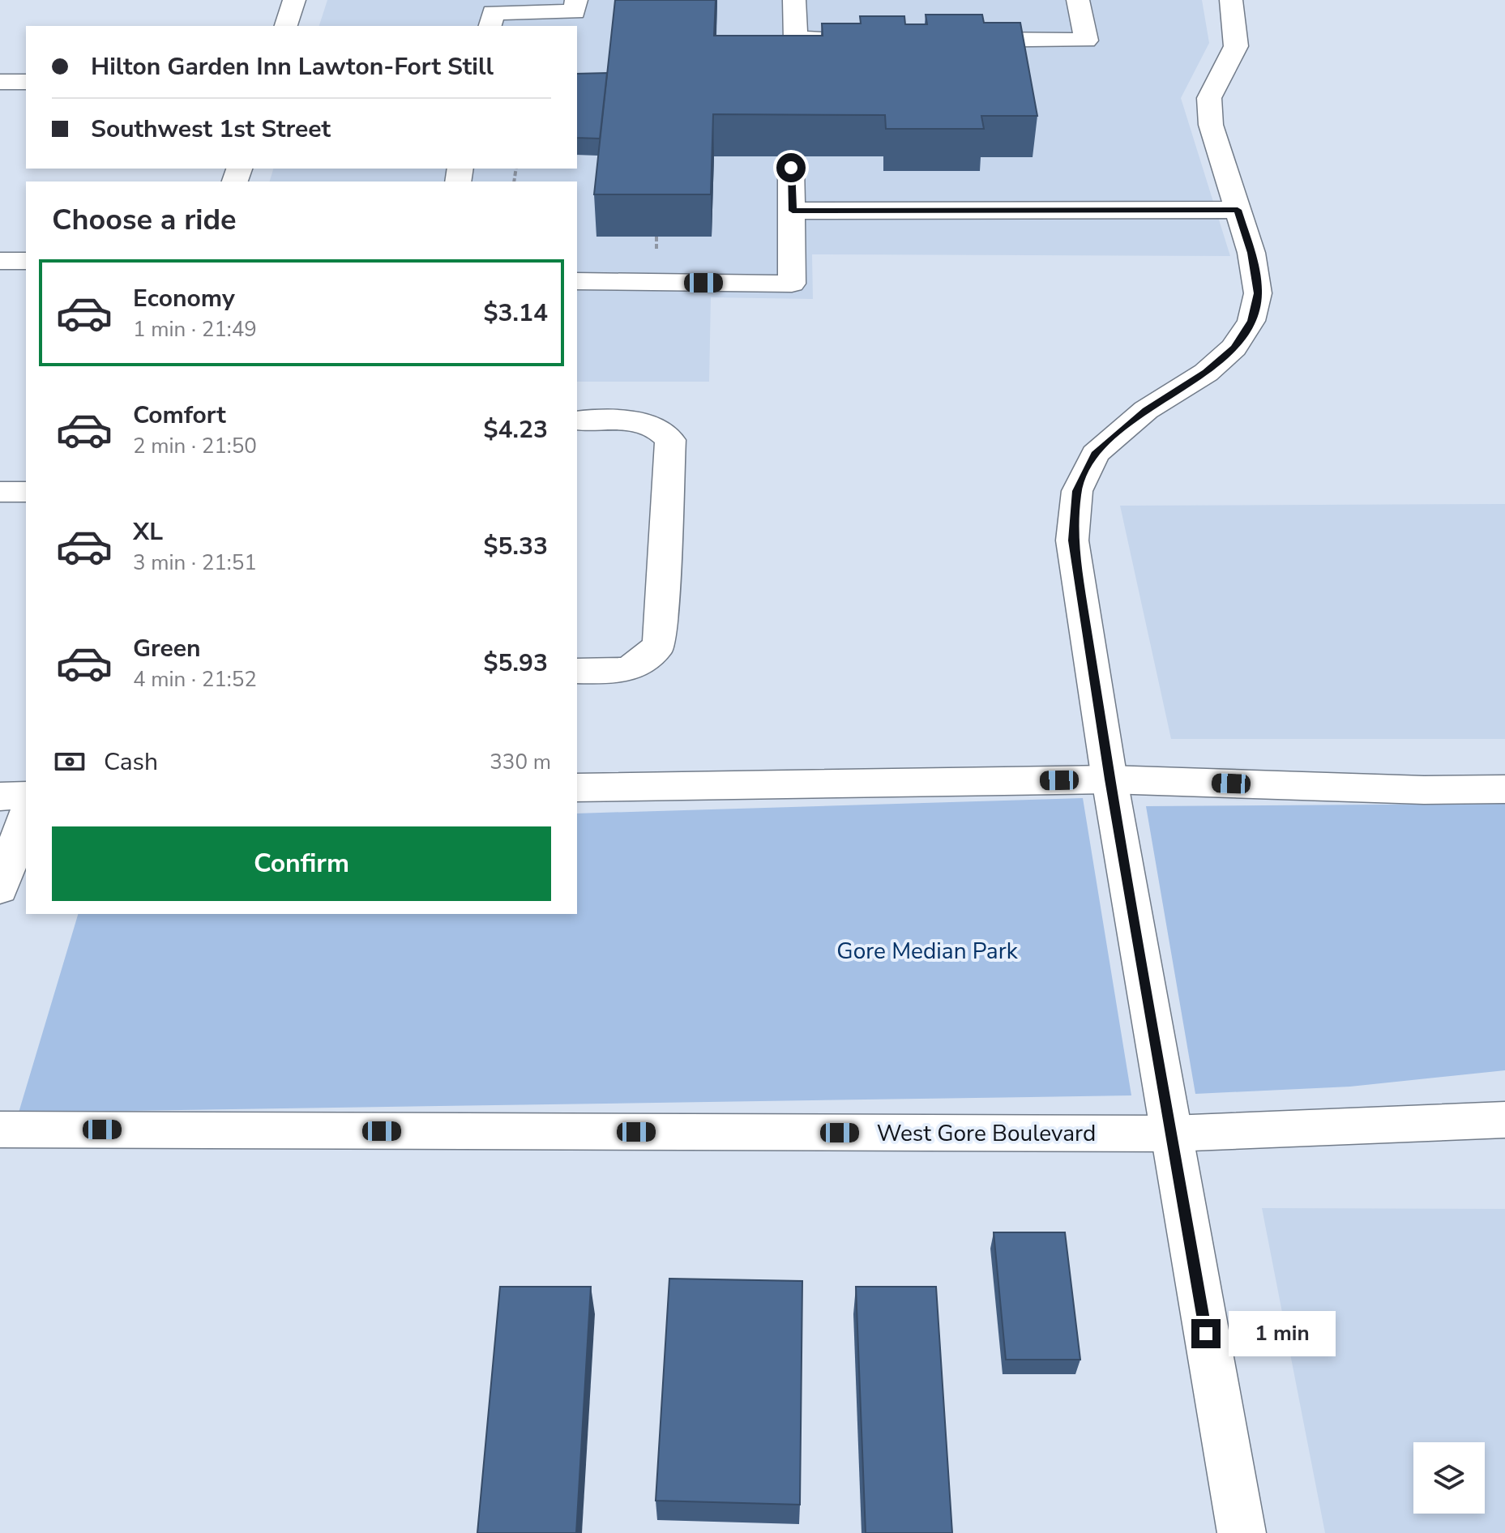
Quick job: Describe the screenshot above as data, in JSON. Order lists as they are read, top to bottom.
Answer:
{
  "streets": {
    "street": ["West Gore Boulevard"]
  },
  "parks": ["Gore Median Park"],
  "page": {
    "banner": ["Hilton Garden Inn Lawton-Fort Still", "Southwest 1st Street"],
    "heading": "Choose a ride",
    "list": [
      {
        "name": "Economy",
        "note": "1 min · 21:49",
        "value": "$3.14"
      },
      {
        "name": "Comfort",
        "note": "2 min · 21:50",
        "value": "$4.23"
      },
      {
        "name": "XL",
        "note": "3 min · 21:51",
        "value": "$5.33"
      },
      {
        "name": "Green",
        "note": "4 min · 21:52",
        "value": "$5.93"
      }
    ],
    "pay": ["Cash", "330 m"],
    "buttons": "Confirm",
    "bubble": "1 min"
  }
}
